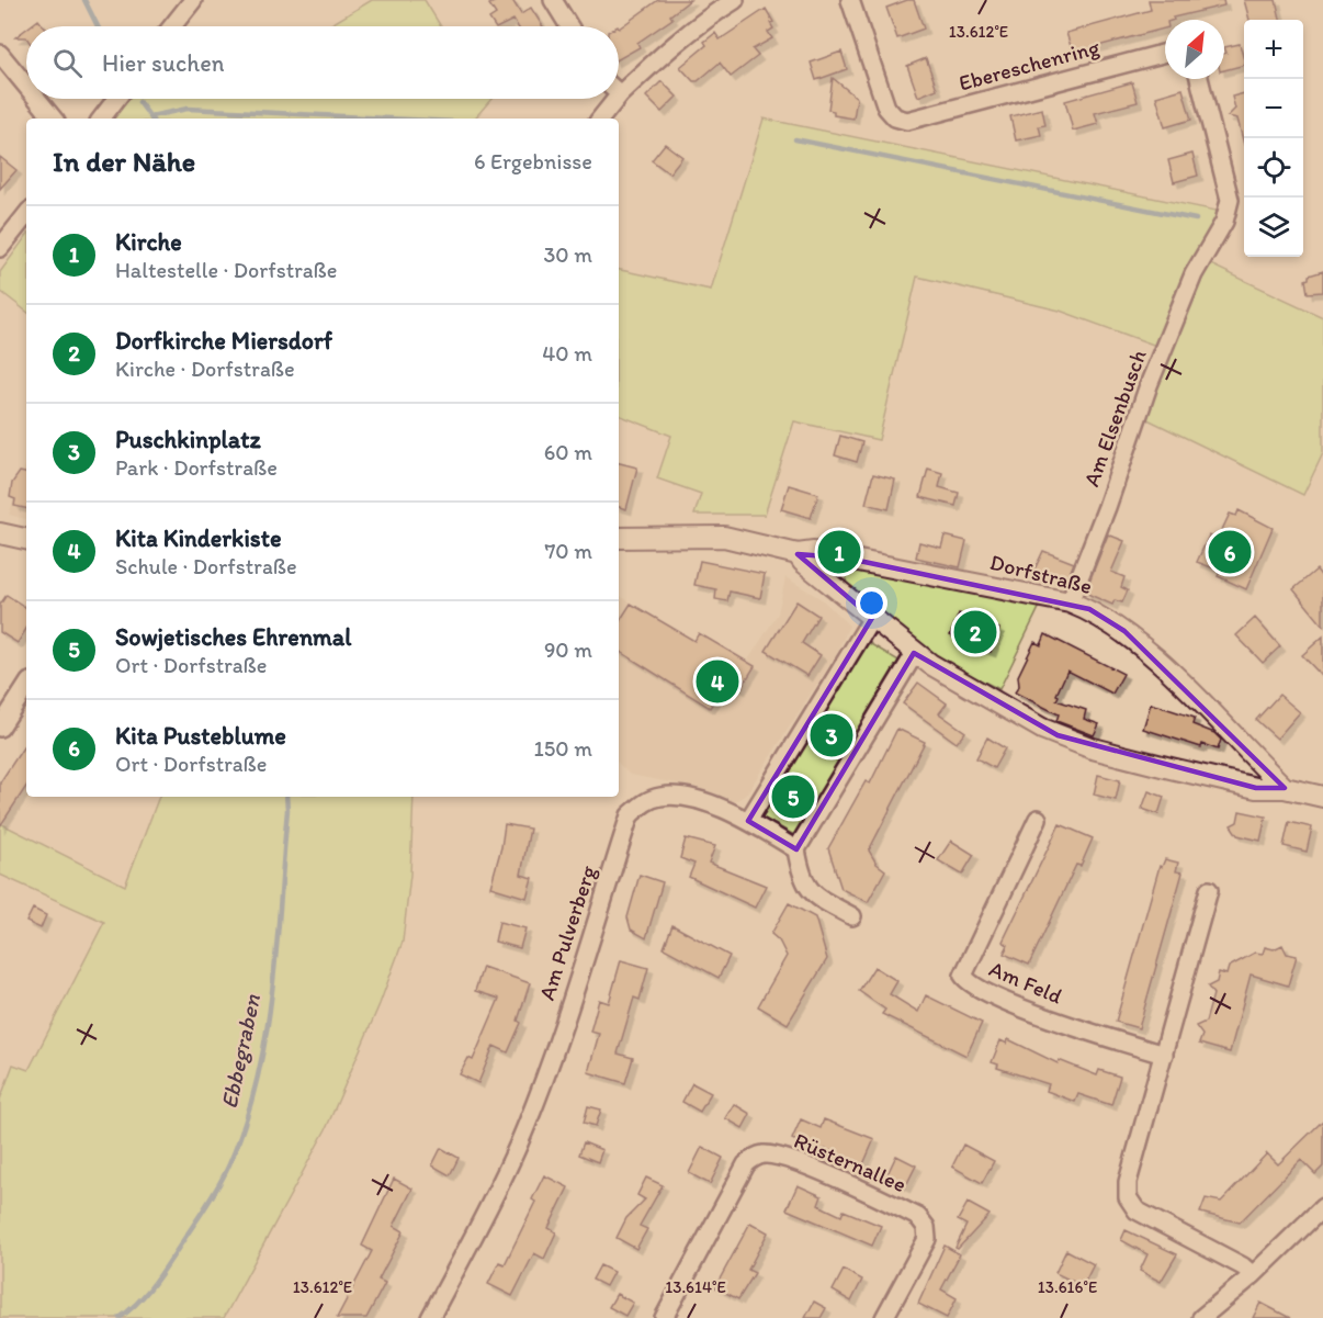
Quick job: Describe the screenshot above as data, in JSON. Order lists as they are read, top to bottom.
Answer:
{
  "streets": {
    "main road": ["Dorfstraße"],
    "street": [
      "Ebereschenring",
      "Am Elsenbusch",
      "Am Pulverberg",
      "Am Feld",
      "Rüsternallee"
    ]
  },
  "crossings": [
    ["Am Elsenbusch", "Dorfstraße"]
  ],
  "water": ["Ebbegraben"],
  "north": "top right",
  "page": {
    "map_buttons": ["+", "−"],
    "search": "Hier suchen",
    "heading": ["In der Nähe", "6 Ergebnisse"],
    "list": [
      {
        "mark": "1",
        "name": "Kirche",
        "note": "Haltestelle · Dorfstraße",
        "value": "30 m"
      },
      {
        "mark": "2",
        "name": "Dorfkirche Miersdorf",
        "note": "Kirche · Dorfstraße",
        "value": "40 m"
      },
      {
        "mark": "3",
        "name": "Puschkinplatz",
        "note": "Park · Dorfstraße",
        "value": "60 m"
      },
      {
        "mark": "4",
        "name": "Kita Kinderkiste",
        "note": "Schule · Dorfstraße",
        "value": "70 m"
      },
      {
        "mark": "5",
        "name": "Sowjetisches Ehrenmal",
        "note": "Ort · Dorfstraße",
        "value": "90 m"
      },
      {
        "mark": "6",
        "name": "Kita Pusteblume",
        "note": "Ort · Dorfstraße",
        "value": "150 m"
      }
    ],
    "pins": [
      "1",
      "6",
      "2",
      "4",
      "3",
      "5"
    ]
  },
  "coordinates": ["13.612°E", "13.614°E", "13.616°E"]
}
